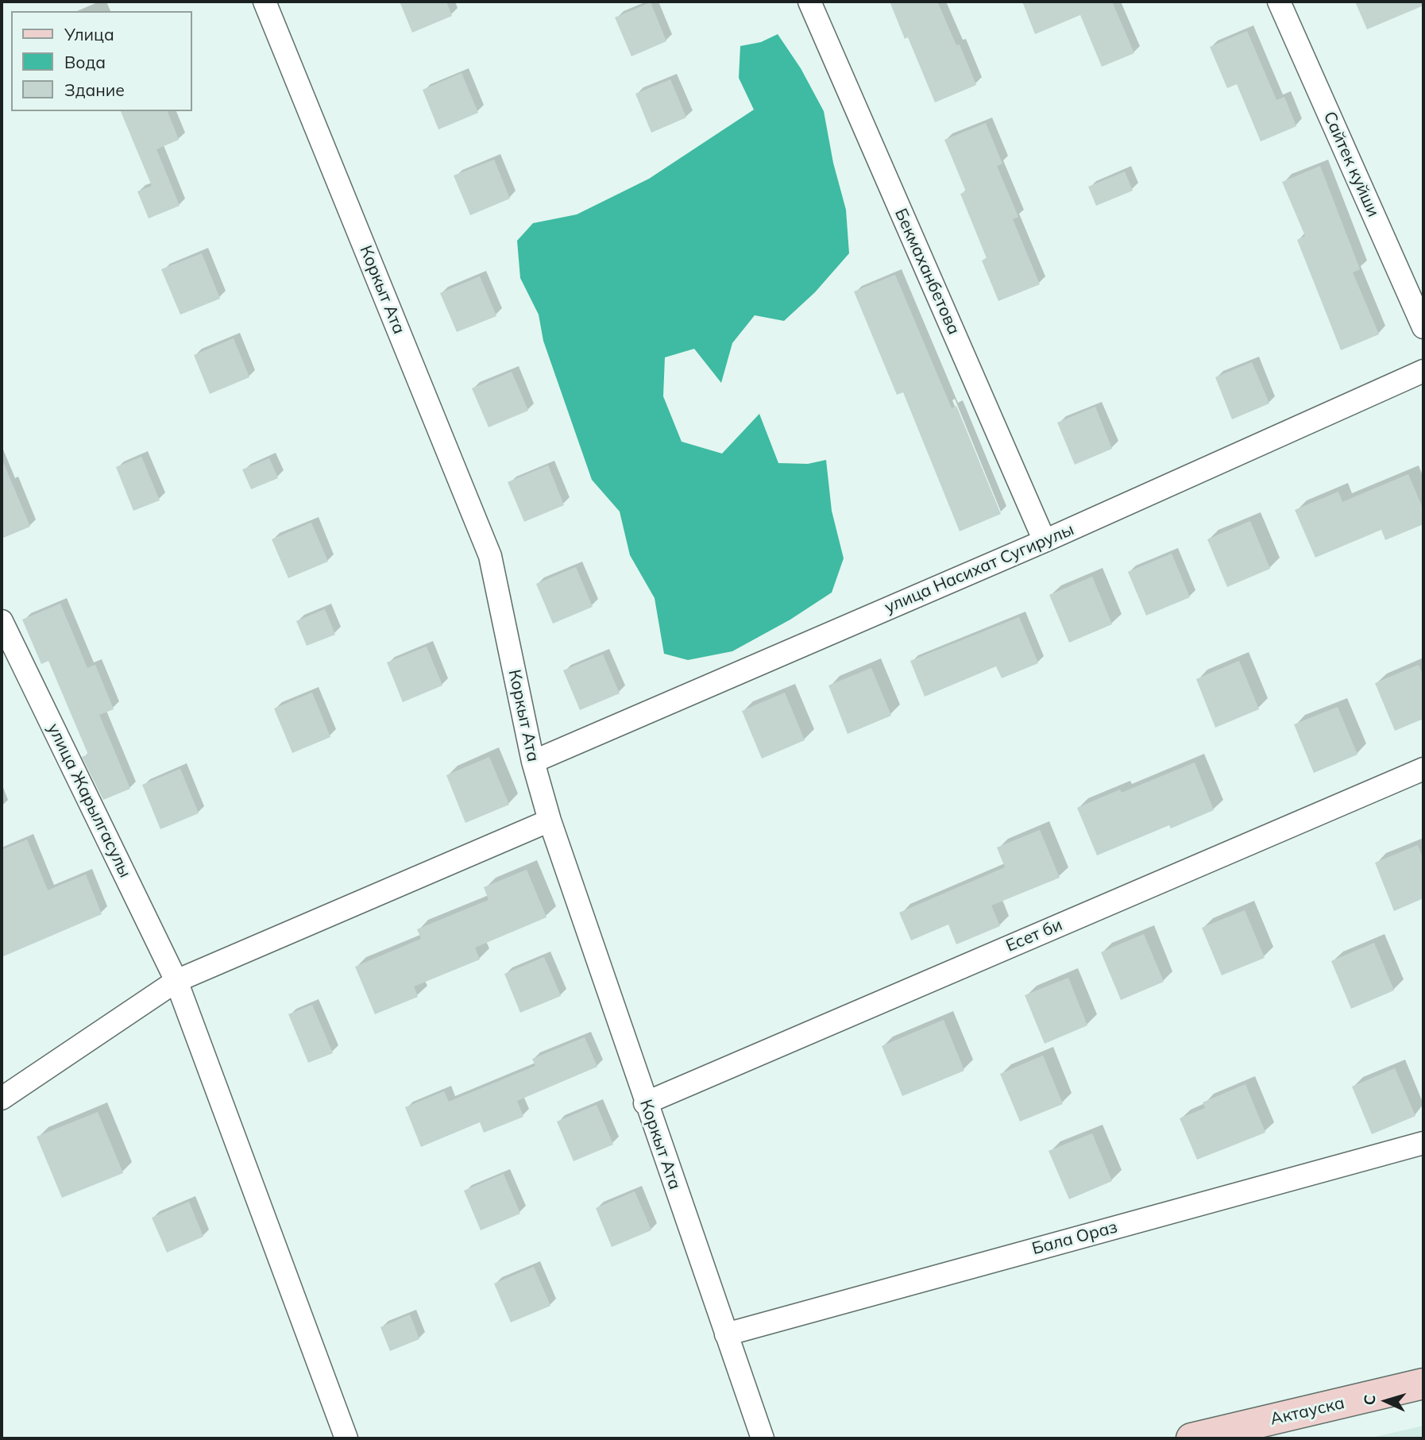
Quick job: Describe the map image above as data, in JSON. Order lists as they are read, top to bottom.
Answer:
{
  "streets": {
    "main road": ["Актауска"],
    "street": [
      "Сайтек куйши",
      "Бекмаханбетова",
      "Коркыт Ата",
      "улица Насихат Сугирулы",
      "улица Жарылгасулы",
      "Есет би",
      "Бала Ораз"
    ]
  },
  "crossings": [
    ["Бекмаханбетова", "улица Насихат Сугирулы"],
    ["Коркыт Ата", "улица Насихат Сугирулы"],
    ["Коркыт Ата", "Есет би"],
    ["Коркыт Ата", "Бала Ораз"]
  ],
  "legend": ["Улица", "Вода", "Здание"],
  "north": "left"
}
